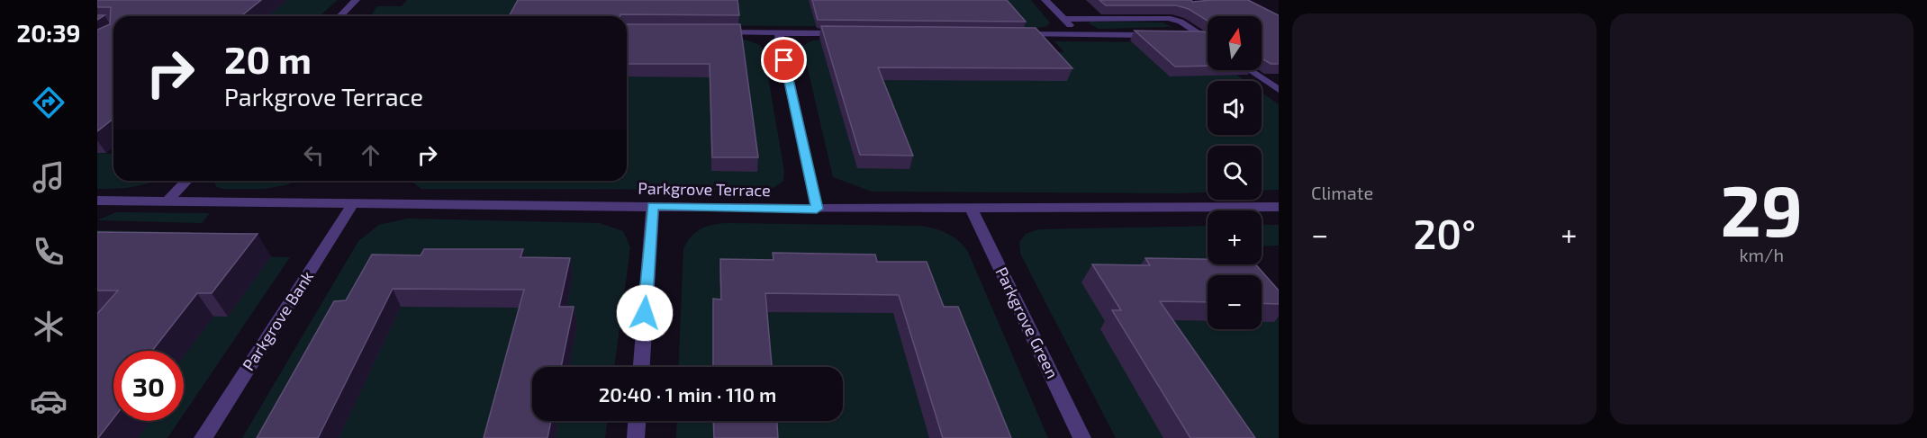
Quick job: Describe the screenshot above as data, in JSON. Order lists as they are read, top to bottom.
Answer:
{
  "streets": {
    "street": ["Parkgrove Terrace", "Parkgrove Bank", "Parkgrove Green"]
  },
  "crossings": [
    ["Parkgrove Terrace", "Parkgrove Bank"],
    ["Parkgrove Terrace", "Parkgrove Green"]
  ],
  "north": "top",
  "page": {
    "tabs": "20:39",
    "tile": [
      "Climate",
      ["29", "km/h"]
    ],
    "map_buttons": ["+", "−"],
    "turn": ["20 m", "Parkgrove Terrace"],
    "heat": ["−", "20°", "+"],
    "limit": "30",
    "trip": "20:40 · 1 min · 110 m"
  }
}
